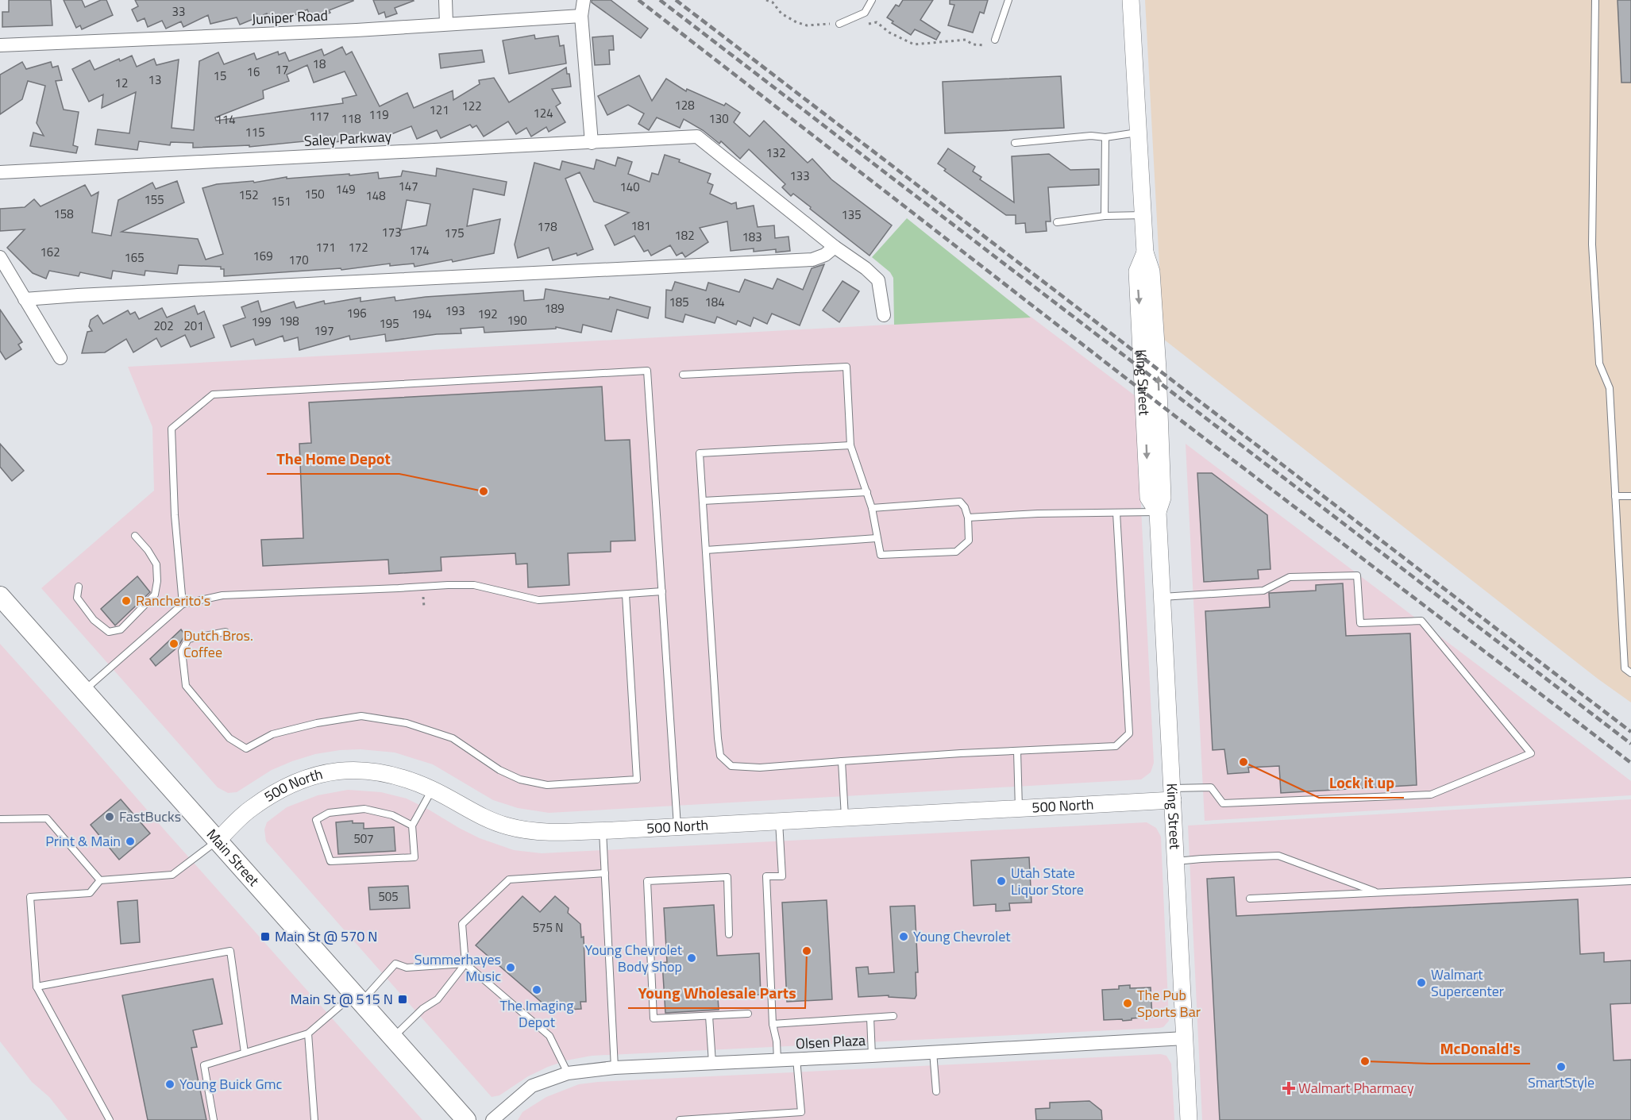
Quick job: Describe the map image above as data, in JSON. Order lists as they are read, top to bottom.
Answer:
{
  "streets": {
    "main road": ["Main Street"],
    "street": [
      "Juniper Road",
      "Saley Parkway",
      "King Street",
      "500 North",
      "Olsen Plaza"
    ]
  },
  "crossings": [
    ["King Street", "500 North"],
    ["King Street", "Olsen Plaza"],
    ["500 North", "Main Street"]
  ],
  "places": {
    "other": [
      "The Home Depot",
      "Rancherito's",
      "Dutch Bros. Coffee",
      "Lock it up",
      "FastBucks",
      "Print & Main",
      "Utah State Liquor Store",
      "Young Chevrolet",
      "Young Wholesale Parts",
      "Young Chevrolet Body Shop",
      "Summerhayes Music",
      "Walmart Supercenter",
      "The Imaging Depot",
      "The Pub Sports Bar",
      "McDonald's",
      "SmartStyle",
      "Young Buick Gmc"
    ],
    "transit": ["Main St @ 570 N", "Main St @ 515 N"],
    "health": ["Walmart Pharmacy"]
  },
  "house_numbers": [
    "33",
    "18",
    "17",
    "16",
    "15",
    "13",
    "12",
    "128",
    "122",
    "121",
    "124",
    "119",
    "117",
    "118",
    "130",
    "114",
    "115",
    "132",
    "133",
    "147",
    "140",
    "149",
    "150",
    "152",
    "148",
    "155",
    "151",
    "158",
    "135",
    "181",
    "178",
    "173",
    "175",
    "182",
    "183",
    "171",
    "172",
    "174",
    "162",
    "169",
    "165",
    "170",
    "185",
    "184",
    "189",
    "193",
    "196",
    "194",
    "192",
    "190",
    "198",
    "199",
    "195",
    "202",
    "201",
    "197",
    "507",
    "505",
    "575 N"
  ]
}
